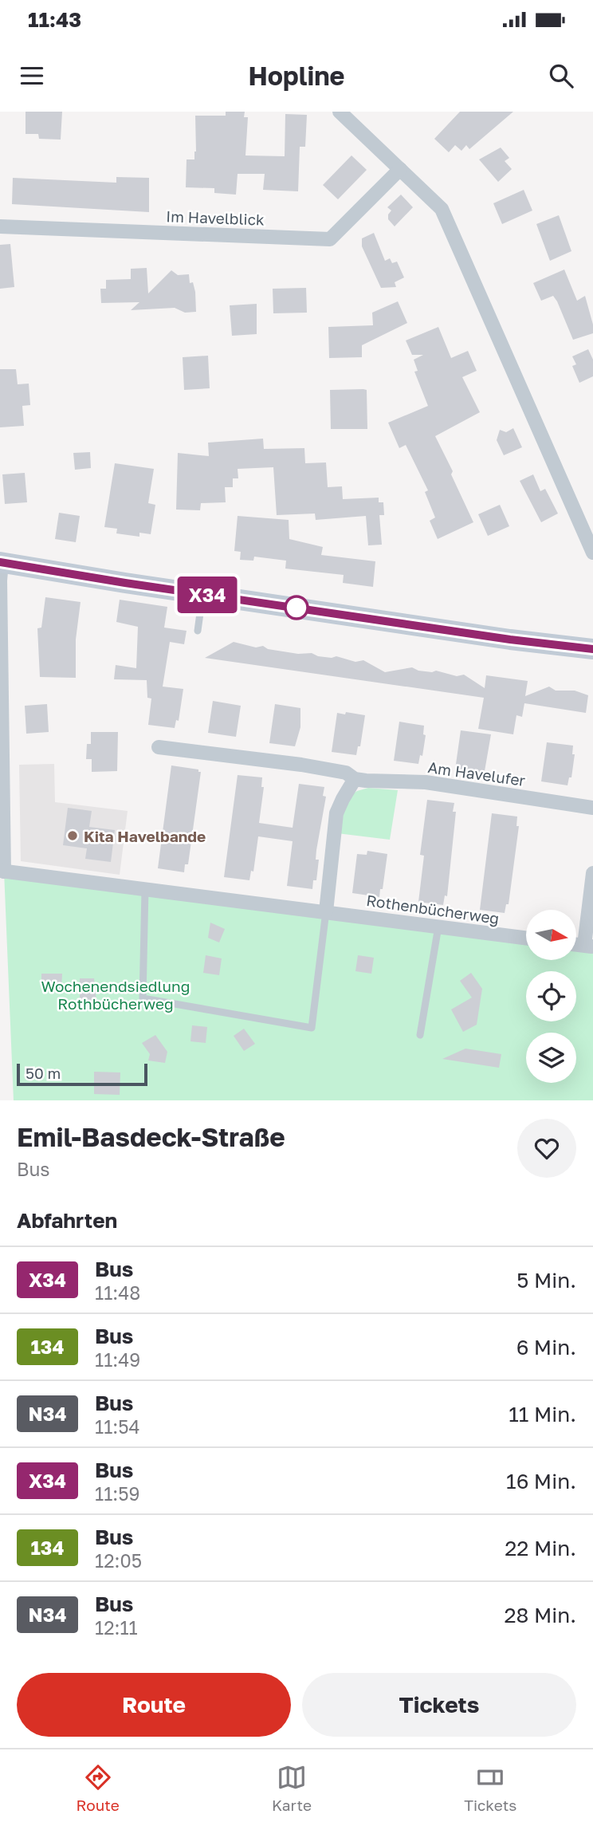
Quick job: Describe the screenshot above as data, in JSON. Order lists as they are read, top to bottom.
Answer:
{
  "streets": {
    "street": ["Im Havelblick", "Am Havelufer", "Rothenbücherweg"]
  },
  "parks": ["Wochenendsiedlung Rothbücherweg"],
  "places": ["Kita Havelbande"],
  "lines": ["bus line X34"],
  "scale_bar": "50 m",
  "north": "right",
  "page": {
    "status": "11:43",
    "header": "Hopline",
    "on_map": "X34",
    "scale": "50 m",
    "heading": [
      ["Emil-Basdeck-Straße", "Bus"],
      "Abfahrten"
    ],
    "list": [
      {
        "mark": "X34",
        "name": "Bus",
        "note": "11:48",
        "value": "5 Min."
      },
      {
        "mark": "134",
        "name": "Bus",
        "note": "11:49",
        "value": "6 Min."
      },
      {
        "mark": "N34",
        "name": "Bus",
        "note": "11:54",
        "value": "11 Min."
      },
      {
        "mark": "X34",
        "name": "Bus",
        "note": "11:59",
        "value": "16 Min."
      },
      {
        "mark": "134",
        "name": "Bus",
        "note": "12:05",
        "value": "22 Min."
      },
      {
        "mark": "N34",
        "name": "Bus",
        "note": "12:11",
        "value": "28 Min."
      }
    ],
    "buttons": ["Route", "Tickets"],
    "tabs": ["Route", "Karte", "Tickets"]
  }
}
